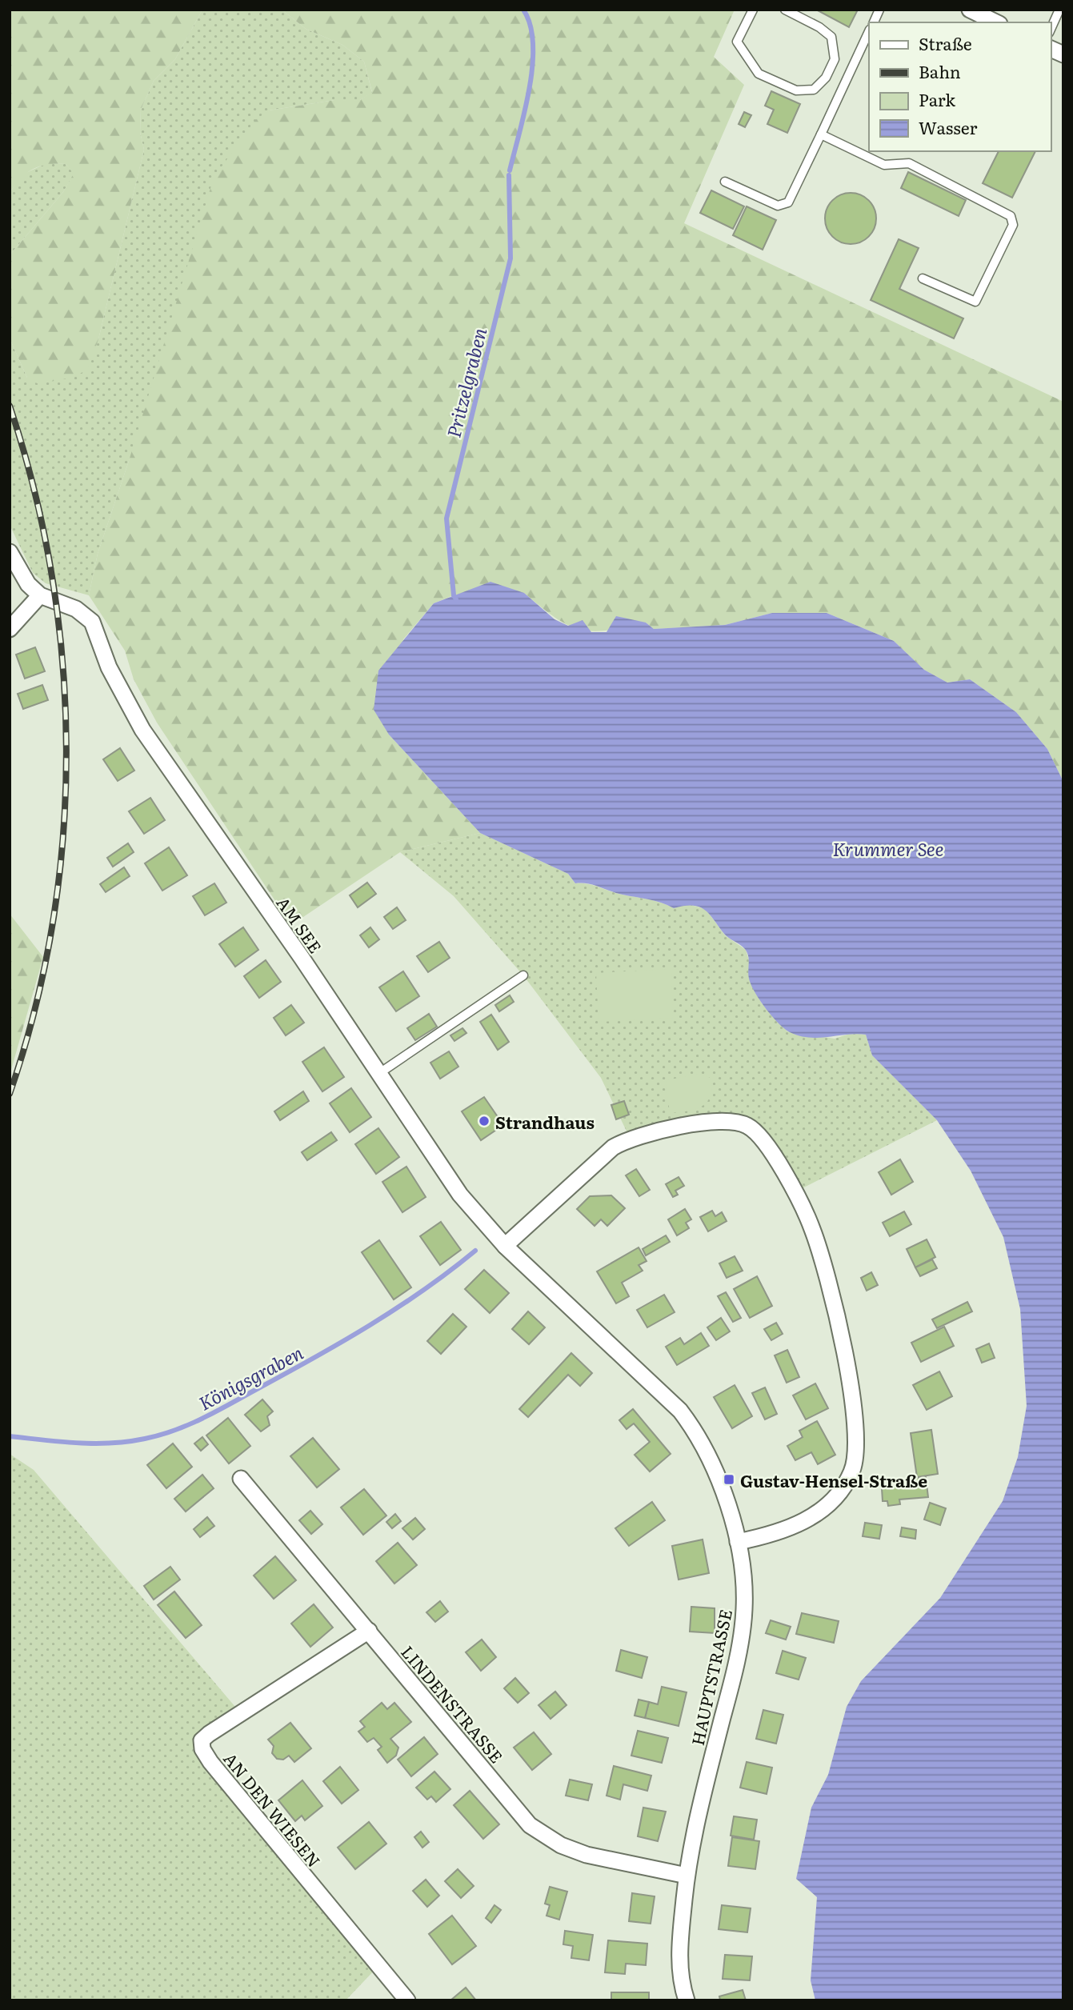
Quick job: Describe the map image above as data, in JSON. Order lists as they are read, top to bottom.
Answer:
{
  "streets": {
    "street": [
      "AM SEE",
      "HAUPTSTRASSE",
      "LINDENSTRASSE",
      "AN DEN WIESEN"
    ]
  },
  "crossings": [
    ["AM SEE", "HAUPTSTRASSE"],
    ["HAUPTSTRASSE", "LINDENSTRASSE"],
    ["LINDENSTRASSE", "AN DEN WIESEN"]
  ],
  "water": ["Pritzelgraben", "Krummer See", "Königsgraben"],
  "places": {
    "other": ["Strandhaus"],
    "transit": ["Gustav-Hensel-Straße"]
  },
  "legend": [
    "Straße",
    "Bahn",
    "Park",
    "Wasser"
  ]
}
